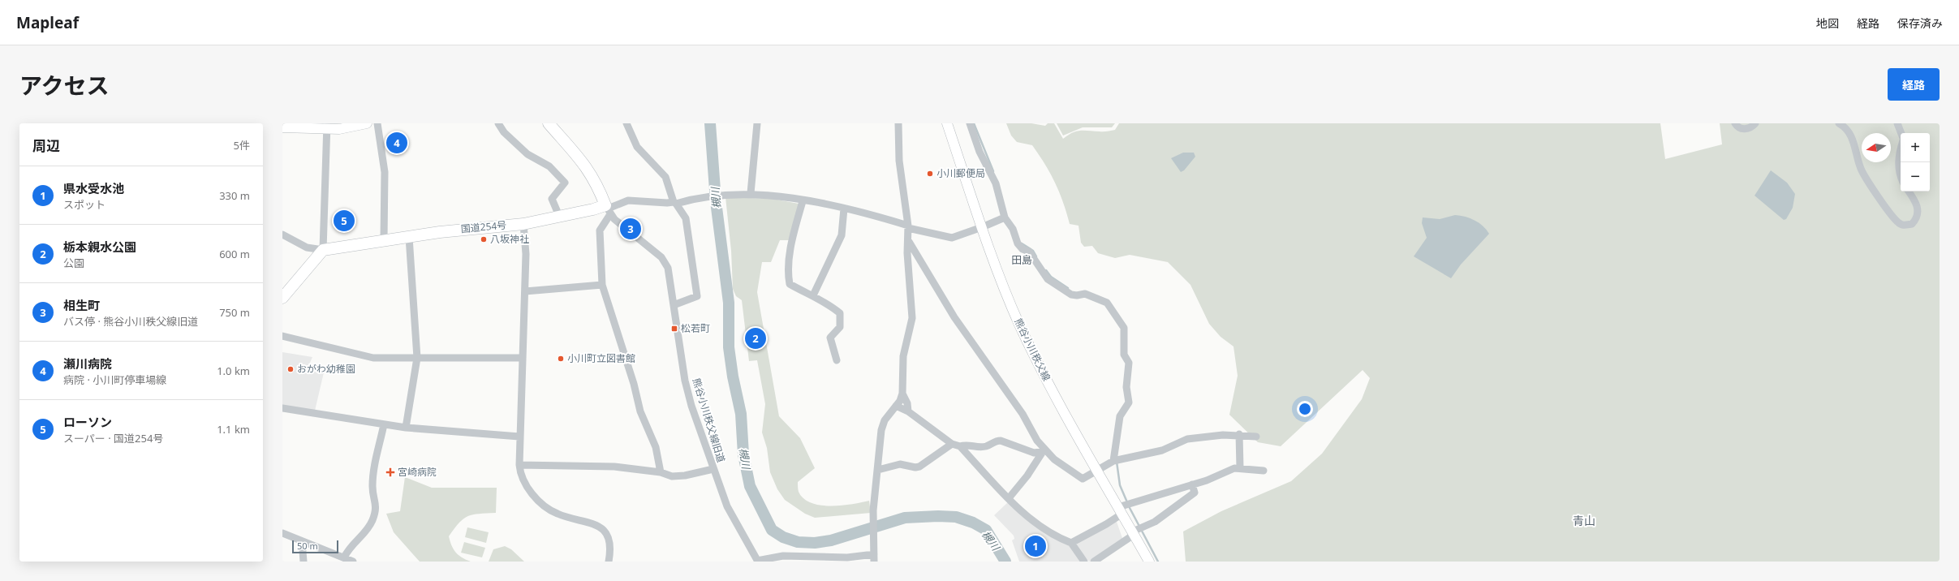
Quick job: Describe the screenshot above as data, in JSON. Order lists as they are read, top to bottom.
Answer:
{
  "streets": {
    "highway": ["国道254号"],
    "main road": ["熊谷小川秩父線"],
    "street": ["熊谷小川秩父線旧道"]
  },
  "crossings": [
    ["国道254号", "熊谷小川秩父線旧道"]
  ],
  "districts": ["田島", "青山"],
  "water": ["槻川"],
  "places": {
    "other": [
      "小川郵便局",
      "八坂神社",
      "小川町立図書館",
      "おがわ幼稚園"
    ],
    "transit": ["松若町"],
    "health": ["宮崎病院"]
  },
  "scale_bar": "50 m",
  "north": "left",
  "page": {
    "header": "Mapleaf",
    "nav": ["地図", "経路", "保存済み"],
    "title": "アクセス",
    "buttons": "経路",
    "heading": ["周辺", "5件"],
    "pins": [
      "4",
      "5",
      "3",
      "2",
      "1"
    ],
    "map_buttons": ["+", "−"],
    "list": [
      {
        "mark": "1",
        "name": "県水受水池",
        "note": "スポット",
        "value": "330 m"
      },
      {
        "mark": "2",
        "name": "栃本親水公園",
        "note": "公園",
        "value": "600 m"
      },
      {
        "mark": "3",
        "name": "相生町",
        "note": "バス停 · 熊谷小川秩父線旧道",
        "value": "750 m"
      },
      {
        "mark": "4",
        "name": "瀬川病院",
        "note": "病院 · 小川町停車場線",
        "value": "1.0 km"
      },
      {
        "mark": "5",
        "name": "ローソン",
        "note": "スーパー · 国道254号",
        "value": "1.1 km"
      }
    ],
    "scale": "50 m"
  }
}
